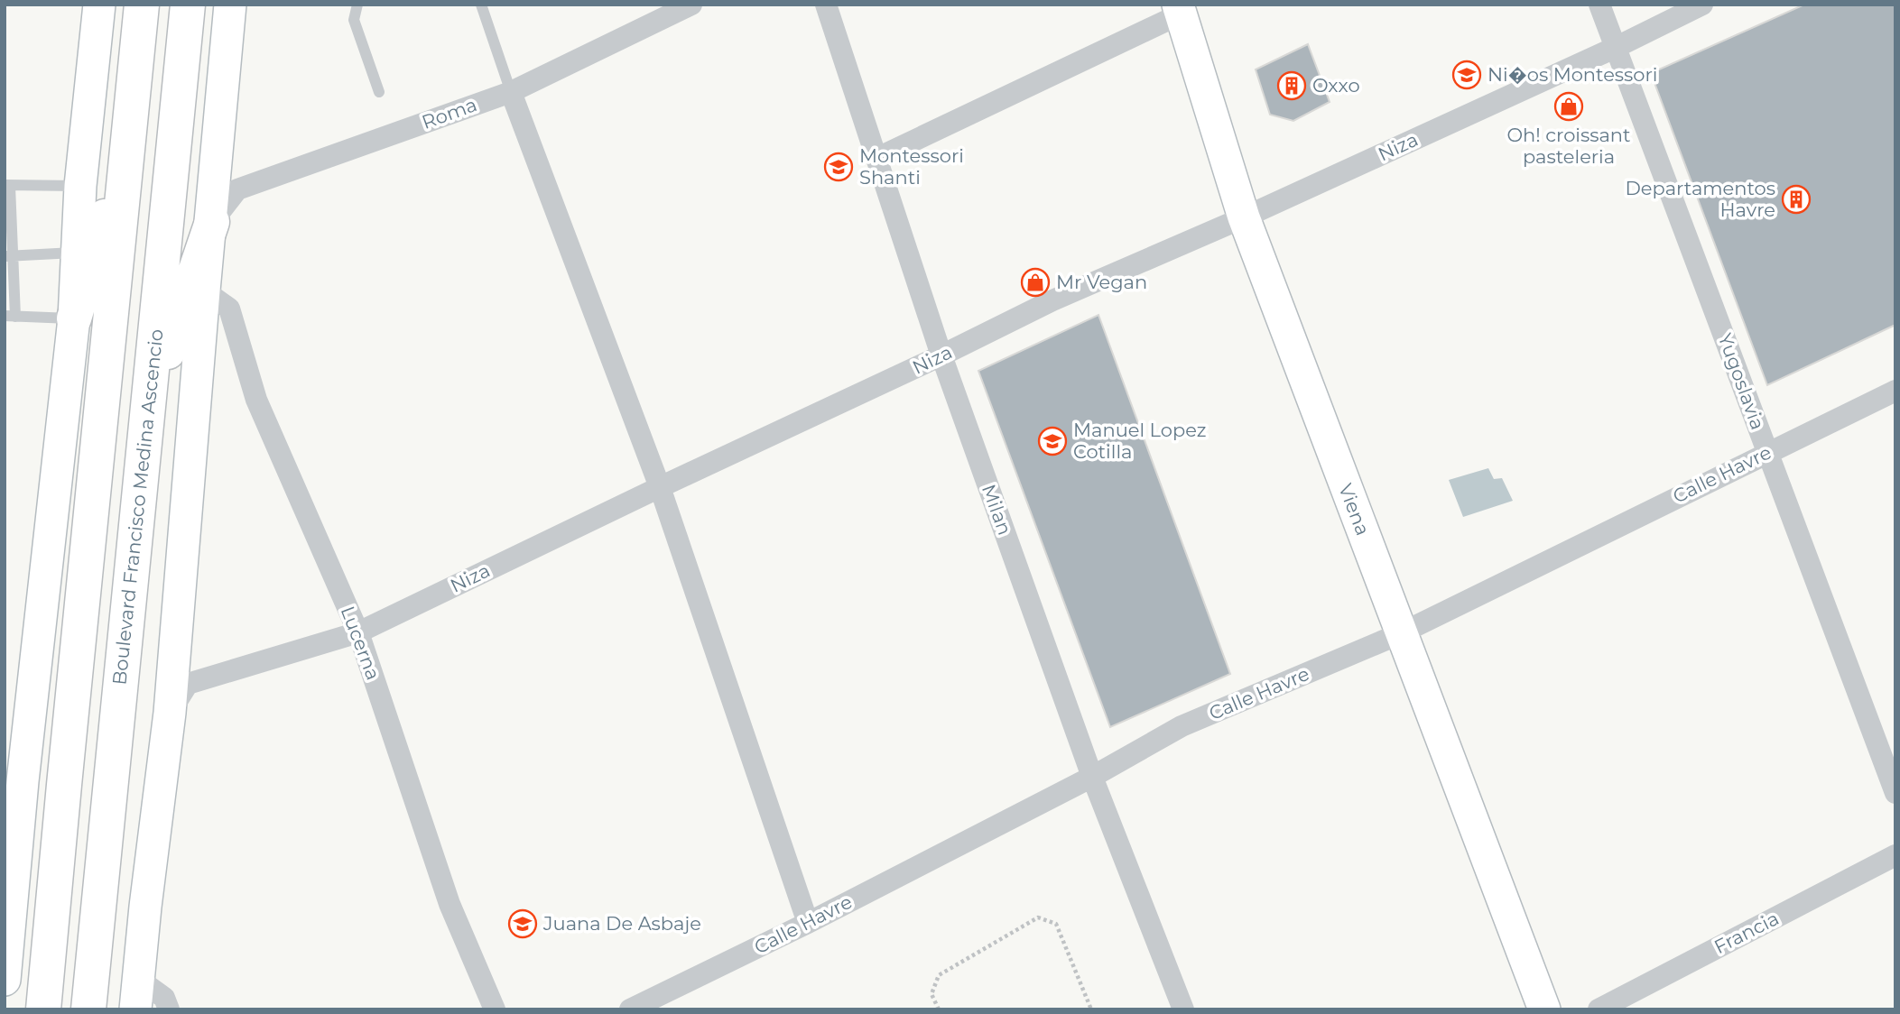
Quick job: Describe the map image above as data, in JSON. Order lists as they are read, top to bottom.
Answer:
{
  "streets": {
    "highway": ["Boulevard Francisco Medina Ascencio"],
    "main road": ["Viena"],
    "street": [
      "Roma",
      "Niza",
      "Yugoslavia",
      "Calle Havre",
      "Milan",
      "Lucerna",
      "Francia"
    ]
  },
  "crossings": [
    ["Niza", "Yugoslavia"],
    ["Niza", "Milan"],
    ["Niza", "Viena"],
    ["Niza", "Lucerna"],
    ["Yugoslavia", "Calle Havre"],
    ["Calle Havre", "Milan"],
    ["Calle Havre", "Viena"]
  ],
  "places": {
    "school or university": [
      "Ni�os Montessori",
      "Montessori Shanti",
      "Manuel Lopez Cotilla",
      "Juana De Asbaje"
    ],
    "building": ["Oxxo", "Departamentos Havre"],
    "shop": ["Oh! croissant pasteleria", "Mr Vegan"]
  }
}
